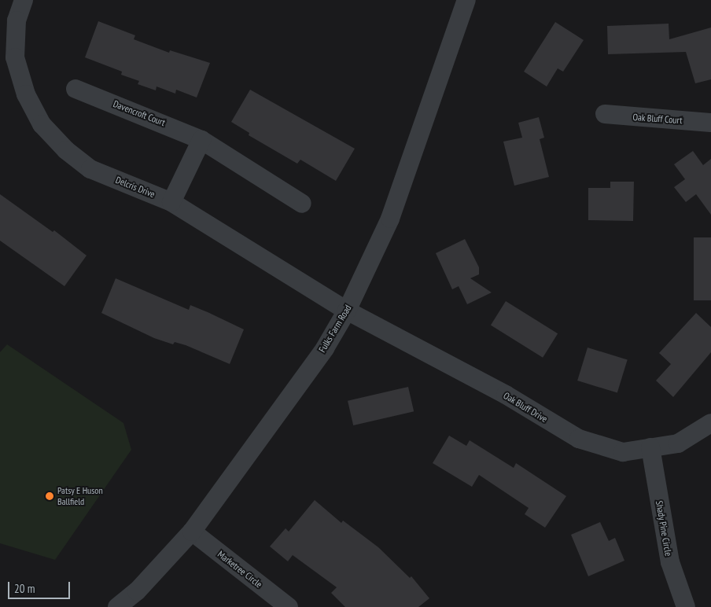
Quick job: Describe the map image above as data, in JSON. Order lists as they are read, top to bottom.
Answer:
{
  "streets": {
    "street": [
      "Davencroft Court",
      "Oak Bluff Court",
      "Delcris Drive",
      "Fulks Farm Road",
      "Oak Bluff Drive",
      "Shady Pine Circle",
      "Marketree Circle"
    ]
  },
  "crossings": [
    ["Delcris Drive", "Fulks Farm Road"],
    ["Delcris Drive", "Oak Bluff Drive"],
    ["Fulks Farm Road", "Oak Bluff Drive"],
    ["Fulks Farm Road", "Marketree Circle"],
    ["Oak Bluff Drive", "Shady Pine Circle"]
  ],
  "places": ["Patsy E Huson Ballfield"],
  "scale_bar": "20 m"
}
